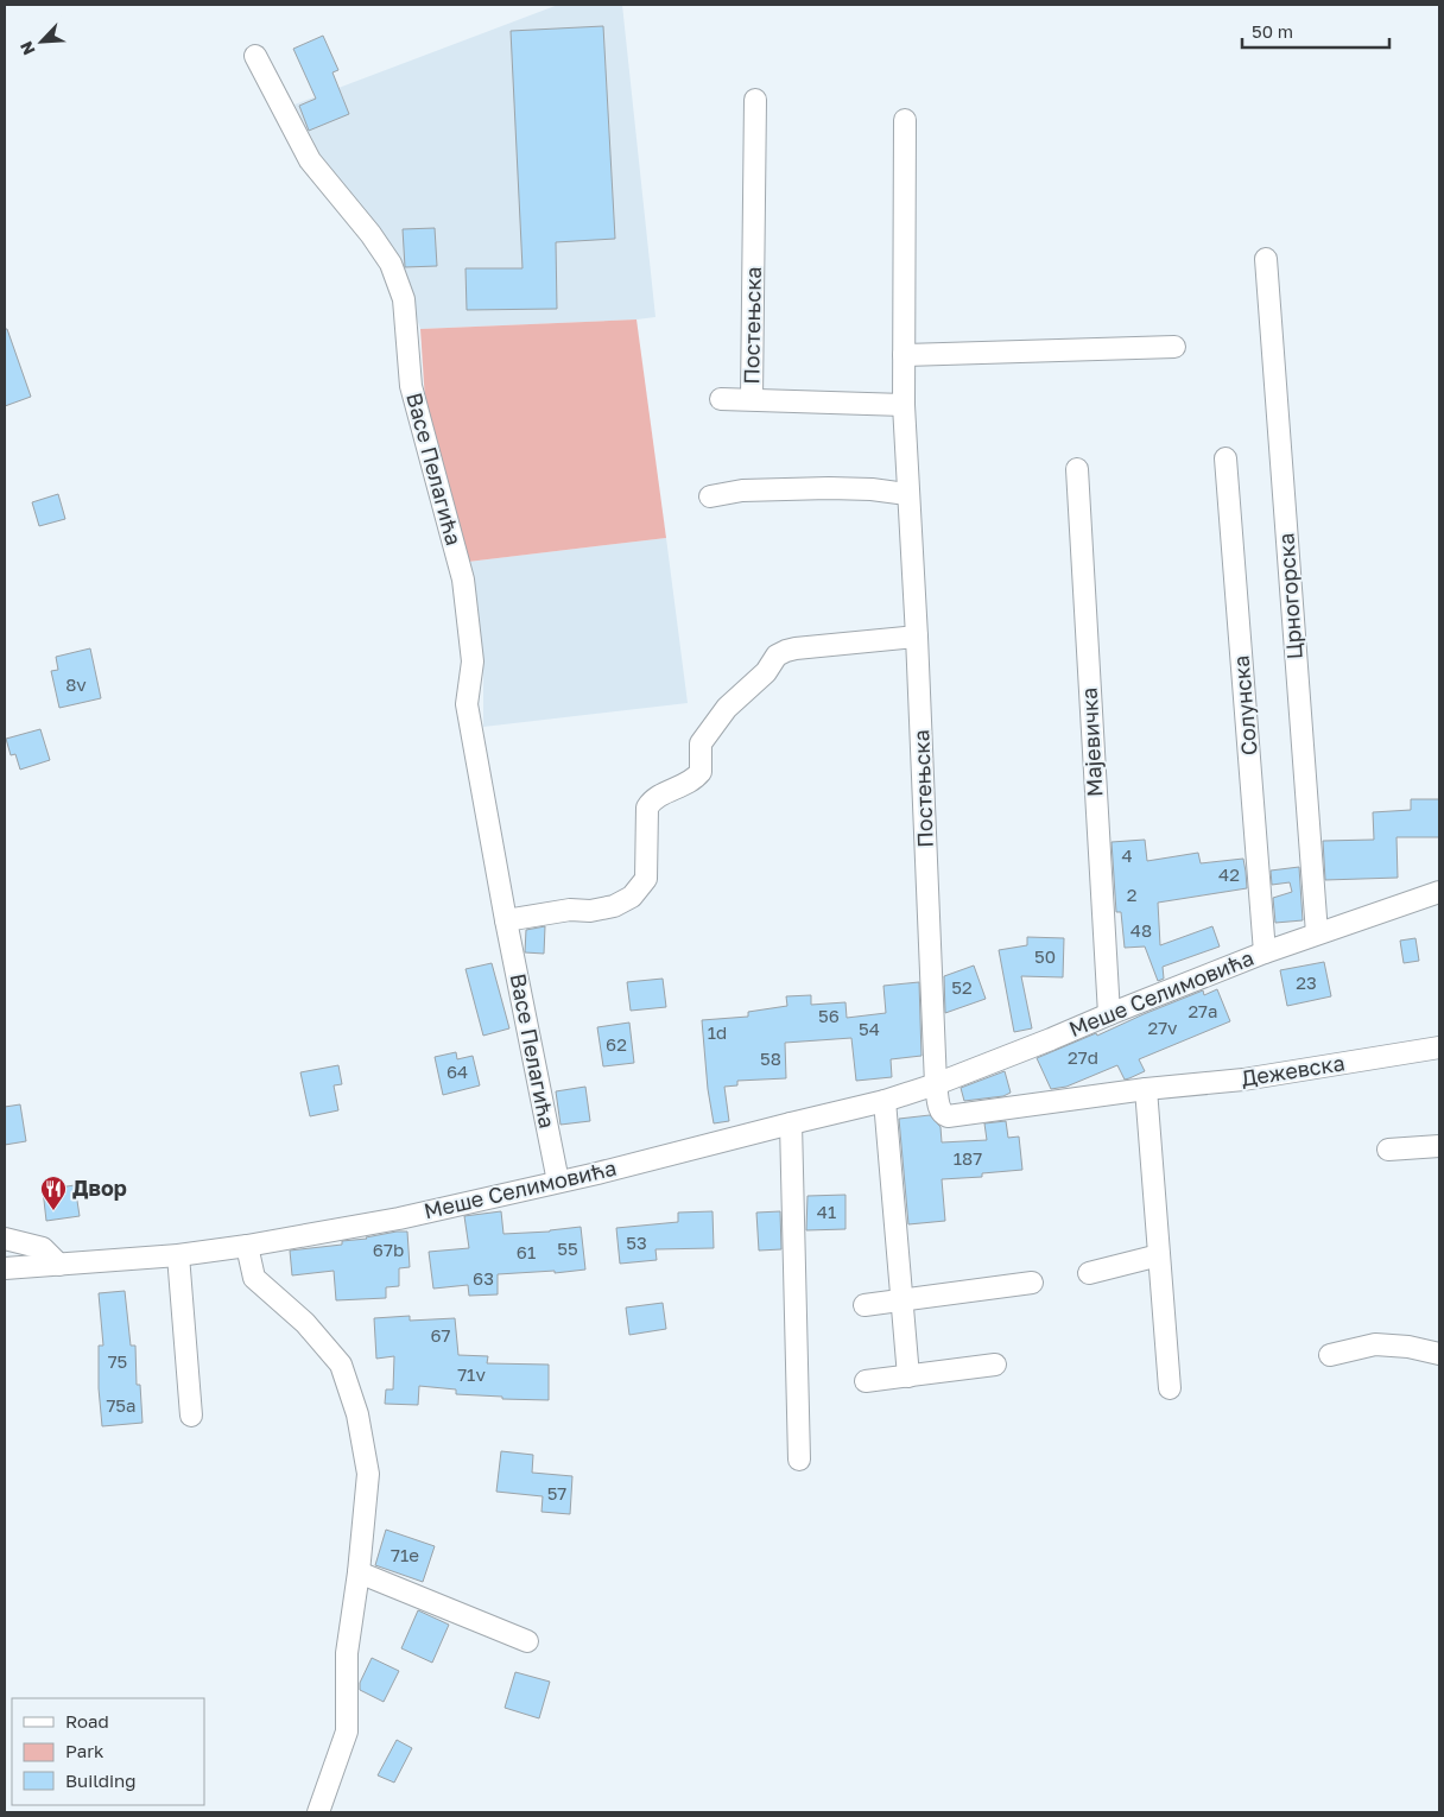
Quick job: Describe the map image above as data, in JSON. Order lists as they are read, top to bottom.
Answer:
{
  "streets": {
    "street": [
      "Постењска",
      "Васе Пелагића",
      "Црногорска",
      "Солунска",
      "Мајевичка",
      "Меше Селимовића",
      "Дежевска"
    ]
  },
  "crossings": [
    ["Постењска", "Меше Селимовића"],
    ["Постењска", "Дежевска"],
    ["Васе Пелагића", "Меше Селимовића"],
    ["Црногорска", "Меше Селимовића"],
    ["Солунска", "Меше Селимовића"],
    ["Мајевичка", "Меше Селимовића"],
    ["Меше Селимовића", "Дежевска"]
  ],
  "places": {
    "restaurant": ["Двор"]
  },
  "house_numbers": [
    "8v",
    "4",
    "42",
    "2",
    "48",
    "50",
    "23",
    "52",
    "27a",
    "56",
    "27v",
    "54",
    "1d",
    "62",
    "27d",
    "58",
    "64",
    "187",
    "41",
    "53",
    "55",
    "67b",
    "61",
    "63",
    "67",
    "75",
    "71v",
    "75a",
    "57",
    "71e"
  ],
  "legend": ["Road", "Park", "Building"],
  "scale_bar": "50 m",
  "north": "bottom left"
}
